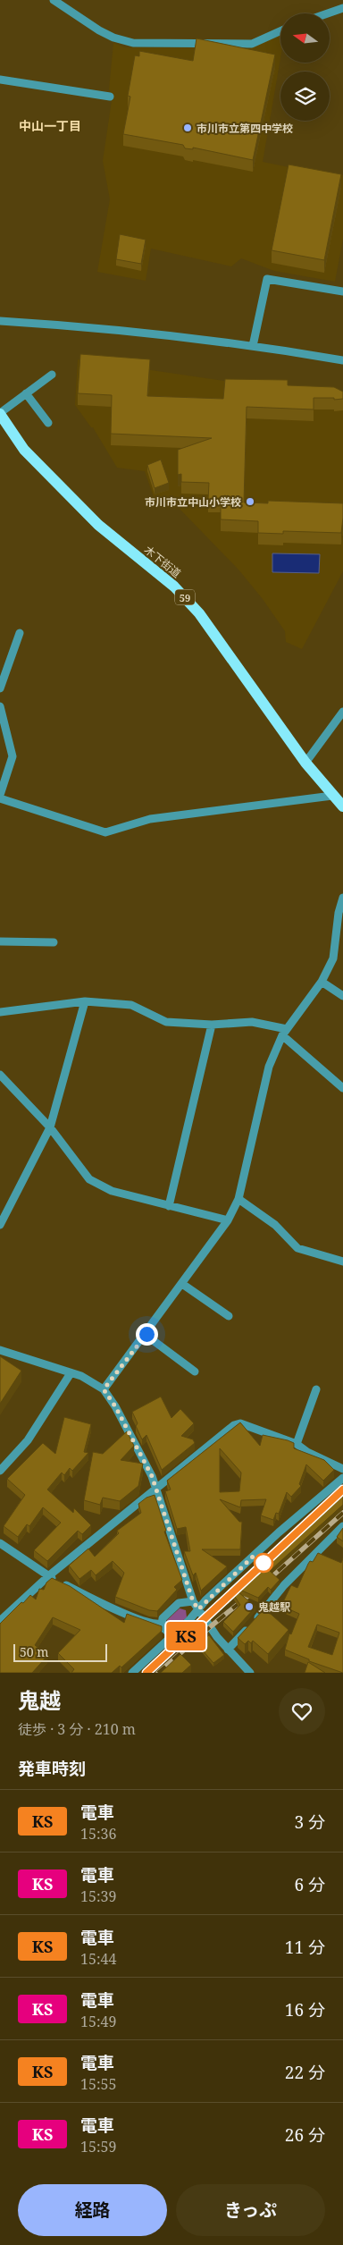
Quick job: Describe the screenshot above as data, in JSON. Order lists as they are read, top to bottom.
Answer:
{
  "streets": {
    "main road": ["木下街道", "59"]
  },
  "districts": ["中山一丁目"],
  "places": ["市川市立第四中学校", "市川市立中山小学校", "鬼越駅"],
  "scale_bar": "50 m",
  "north": "left",
  "page": {
    "on_map": "KS",
    "scale": "50 m",
    "heading": [
      ["鬼越", "徒歩 · 3 分 · 210 m"],
      "発車時刻"
    ],
    "list": [
      {
        "mark": "KS",
        "name": "電車",
        "note": "15:36",
        "value": "3 分"
      },
      {
        "mark": "KS",
        "name": "電車",
        "note": "15:39",
        "value": "6 分"
      },
      {
        "mark": "KS",
        "name": "電車",
        "note": "15:44",
        "value": "11 分"
      },
      {
        "mark": "KS",
        "name": "電車",
        "note": "15:49",
        "value": "16 分"
      },
      {
        "mark": "KS",
        "name": "電車",
        "note": "15:55",
        "value": "22 分"
      },
      {
        "mark": "KS",
        "name": "電車",
        "note": "15:59",
        "value": "26 分"
      }
    ],
    "buttons": ["経路", "きっぷ"]
  }
}
